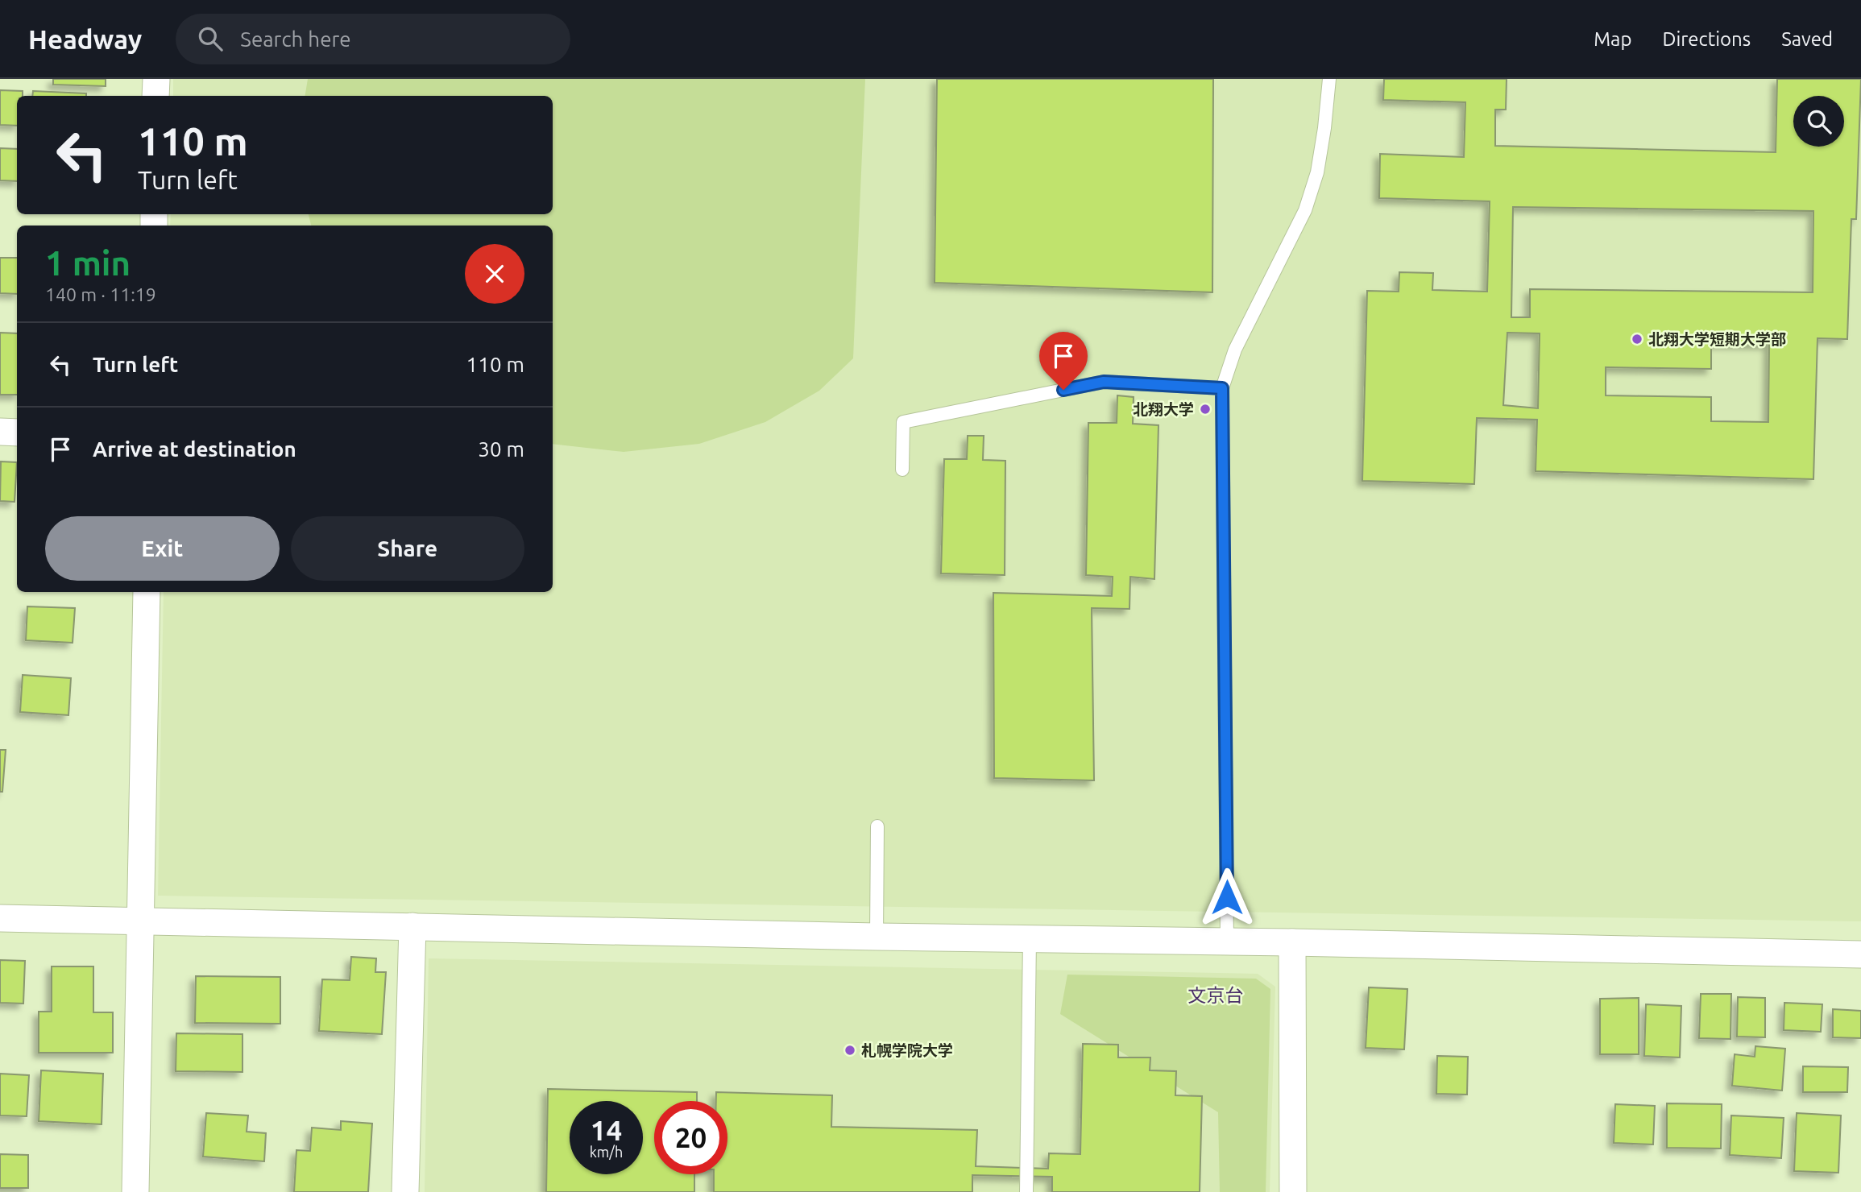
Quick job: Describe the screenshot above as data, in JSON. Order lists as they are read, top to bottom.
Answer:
{
  "districts": ["文京台"],
  "places": ["北翔大学短期大学部", "北翔大学", "札幌学院大学"],
  "page": {
    "header": "Headway",
    "search": "Search here",
    "nav": ["Map", "Directions", "Saved"],
    "turn": ["110 m", "Turn left"],
    "heading": ["1 min", "140 m · 11:19"],
    "list": [
      {
        "name": "Turn left",
        "value": "110 m"
      },
      {
        "name": "Arrive at destination",
        "value": "30 m"
      }
    ],
    "buttons": ["Exit", "Share"],
    "speed": "14 km/h",
    "limit": "20"
  }
}
